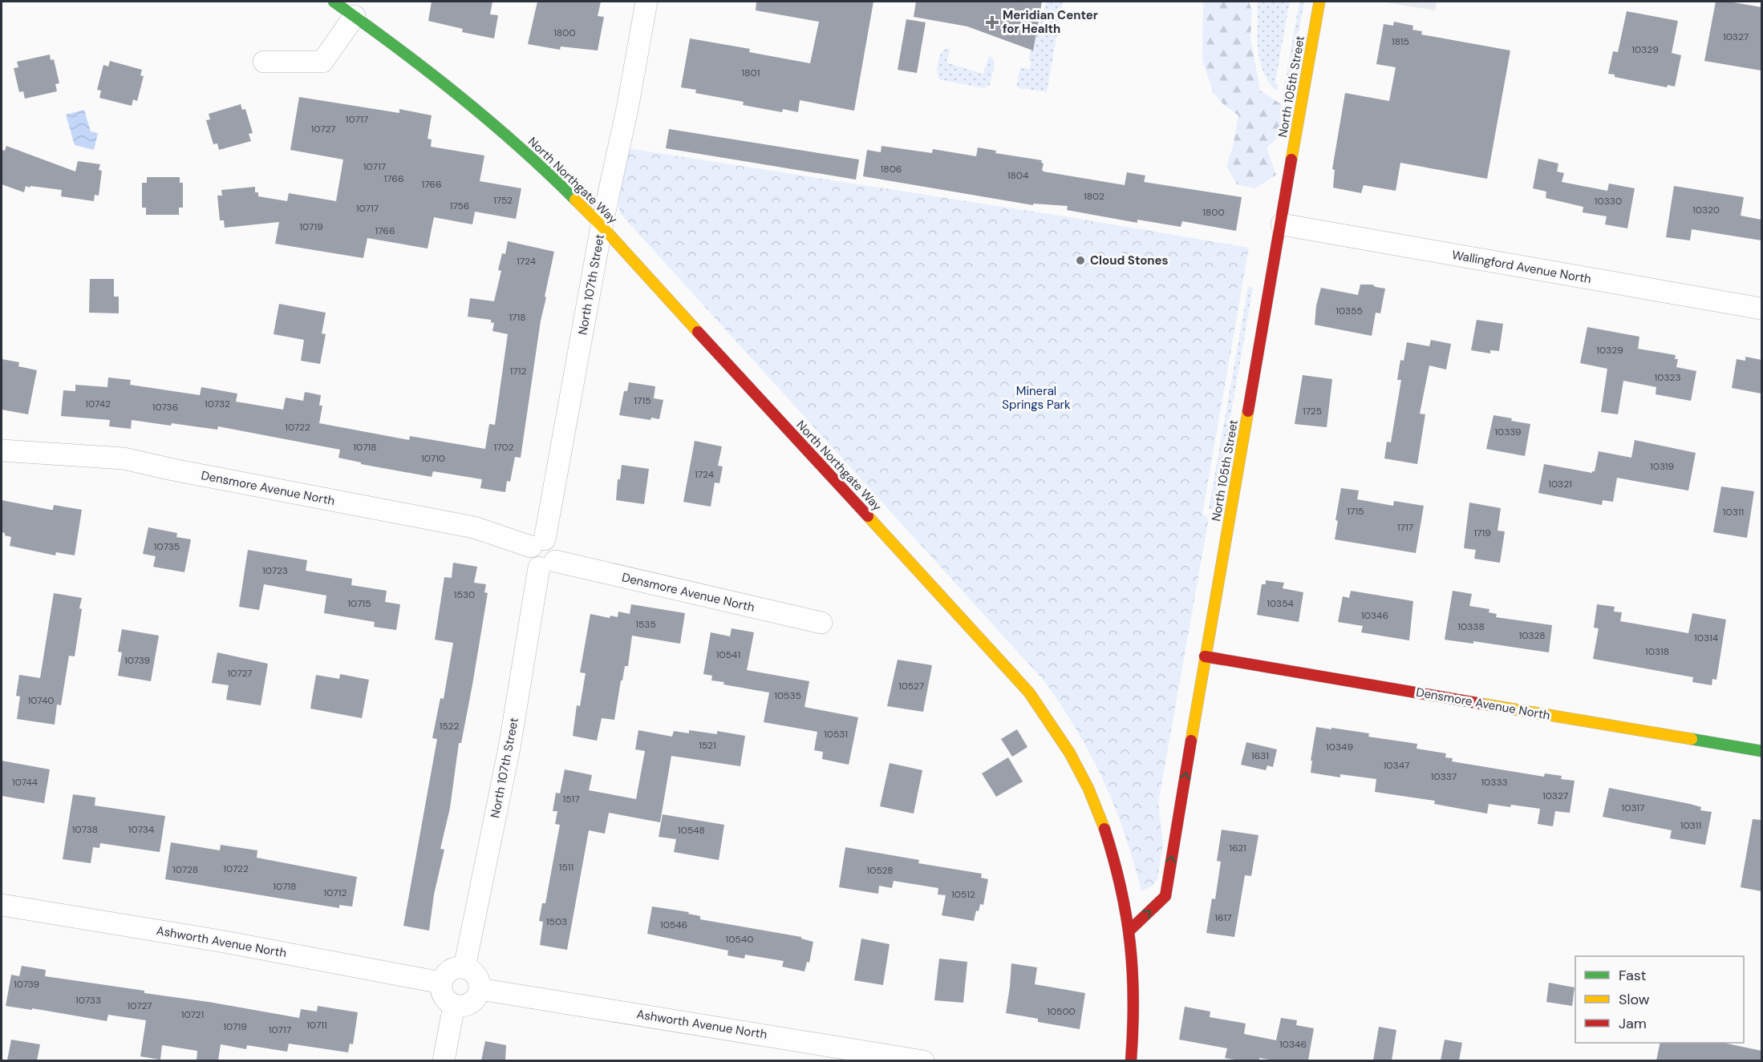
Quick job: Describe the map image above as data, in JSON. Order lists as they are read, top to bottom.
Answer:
{
  "streets": {
    "street": [
      "North 105th Street",
      "North Northgate Way",
      "Wallingford Avenue North",
      "North 107th Street",
      "Densmore Avenue North",
      "Ashworth Avenue North"
    ]
  },
  "crossings": [
    ["North 105th Street", "North Northgate Way"],
    ["North 105th Street", "Wallingford Avenue North"],
    ["North 105th Street", "Densmore Avenue North"],
    ["North Northgate Way", "North 107th Street"],
    ["North 107th Street", "Densmore Avenue North"],
    ["North 107th Street", "Ashworth Avenue North"]
  ],
  "parks": ["Mineral Springs Park"],
  "places": {
    "health": ["Meridian Center for Health"],
    "other": ["Cloud Stones"]
  },
  "house_numbers": [
    "1800",
    "10327",
    "1815",
    "10329",
    "1801",
    "10717",
    "10727",
    "10717",
    "1806",
    "1804",
    "1766",
    "1766",
    "1802",
    "1752",
    "10330",
    "1756",
    "10717",
    "10320",
    "1800",
    "10719",
    "1766",
    "1724",
    "10355",
    "1718",
    "10329",
    "1712",
    "10323",
    "1715",
    "10742",
    "10732",
    "10736",
    "1725",
    "10722",
    "10339",
    "10718",
    "1702",
    "10710",
    "10319",
    "1724",
    "10321",
    "1715",
    "10311",
    "1717",
    "1719",
    "10735",
    "10723",
    "1530",
    "10715",
    "10354",
    "10346",
    "1535",
    "10338",
    "10328",
    "10314",
    "10318",
    "10541",
    "10739",
    "10727",
    "10527",
    "10535",
    "10740",
    "1522",
    "10531",
    "1521",
    "10349",
    "1631",
    "10347",
    "10337",
    "10744",
    "10333",
    "10327",
    "1517",
    "10317",
    "10311",
    "10738",
    "10734",
    "10548",
    "1621",
    "1511",
    "10722",
    "10728",
    "10528",
    "10718",
    "10712",
    "10512",
    "1617",
    "1503",
    "10546",
    "10540",
    "10739",
    "10733",
    "10727",
    "10500",
    "10721",
    "10711",
    "10719",
    "10717",
    "10346"
  ],
  "legend": ["Fast", "Slow", "Jam"]
}
